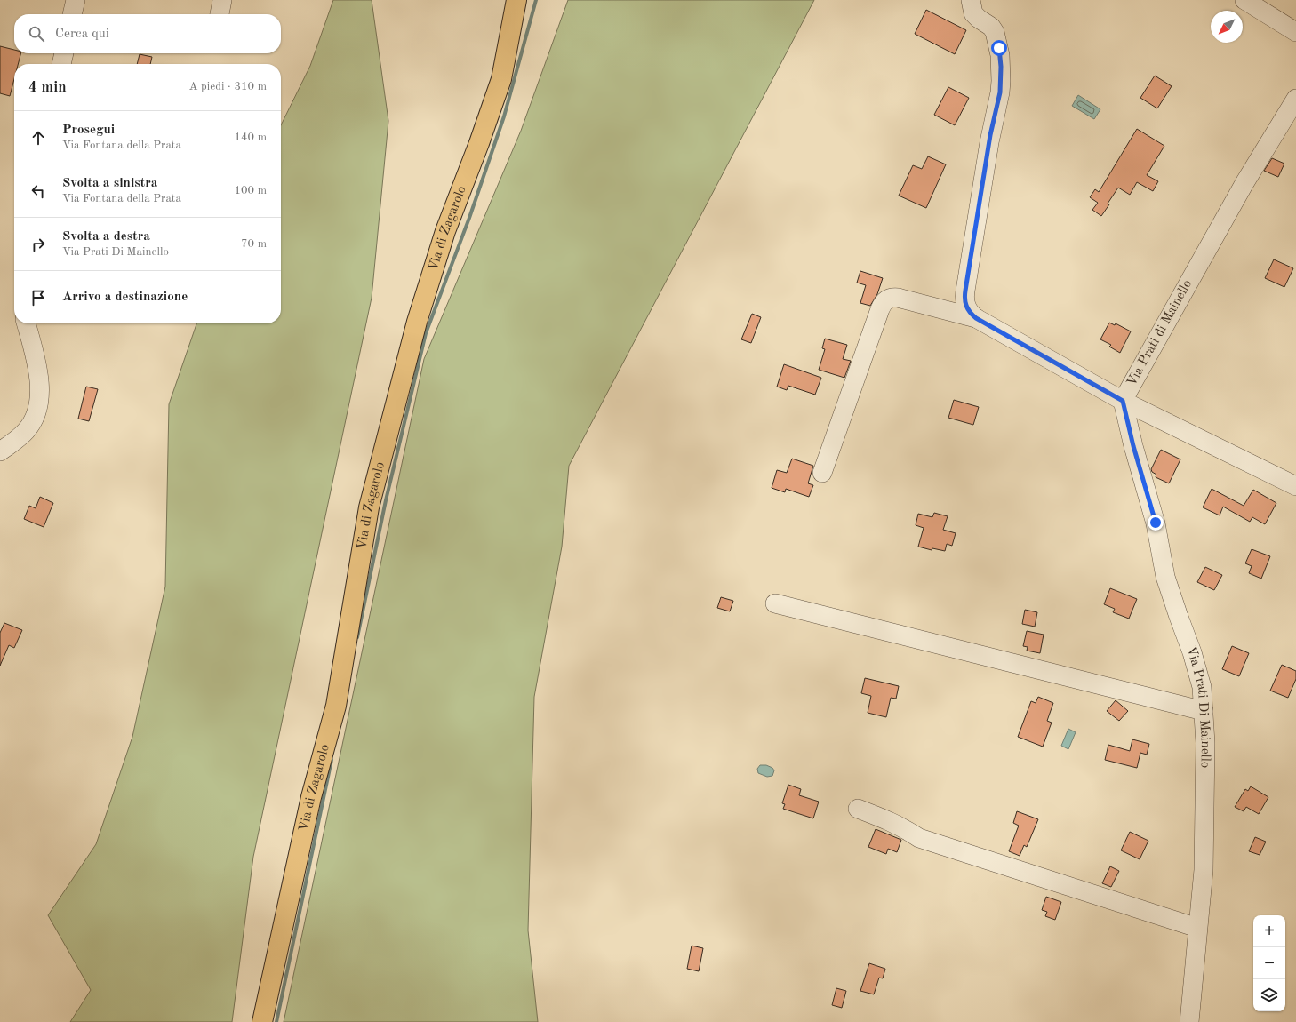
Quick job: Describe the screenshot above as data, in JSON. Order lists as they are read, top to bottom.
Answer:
{
  "streets": {
    "main road": ["Via di Zagarolo"],
    "street": ["Via Prati di Mainello", "Via Prati Di Mainello"]
  },
  "crossings": [
    ["Via Prati di Mainello", "Via Prati Di Mainello"]
  ],
  "north": "bottom left",
  "page": {
    "search": "Cerca qui",
    "heading": ["4 min", "A piedi · 310 m"],
    "list": [
      ["Prosegui", "Via Fontana della Prata", "140 m"],
      ["Svolta a sinistra", "Via Fontana della Prata", "100 m"],
      ["Svolta a destra", "Via Prati Di Mainello", "70 m"],
      "Arrivo a destinazione"
    ],
    "map_buttons": ["+", "−"]
  }
}
